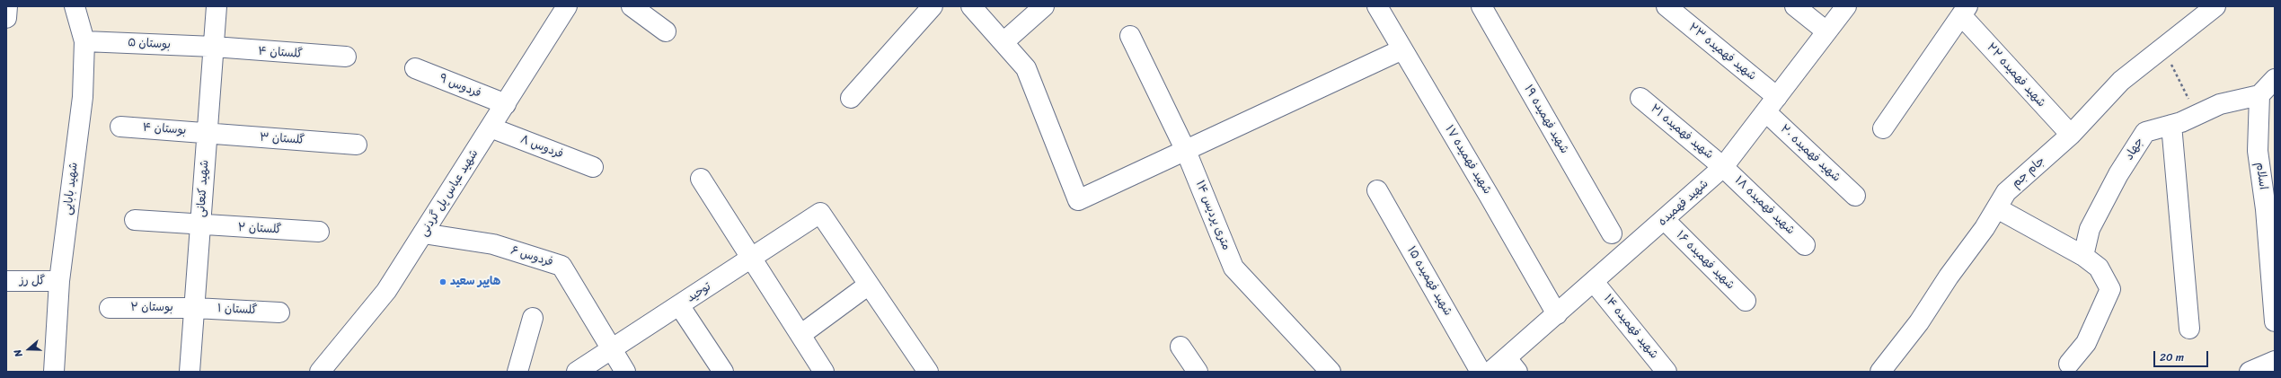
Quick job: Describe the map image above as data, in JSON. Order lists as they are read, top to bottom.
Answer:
{
  "streets": {
    "street": [
      "بوستان ۵",
      "شهید فهمیده ۲۳",
      "گلستان ۴",
      "شهید فهمیده ۲۲",
      "فردوس ۹",
      "شهید فهمیده ۱۹",
      "بوستان ۴",
      "شهید فهمیده ۲۱",
      "گلستان ۳",
      "فردوس ۸",
      "جهاد",
      "شهید فهمیده ۲۰",
      "شهید فهمیده ۱۷",
      "جام جم",
      "اسلام",
      "شهید بابایی",
      "شهید کنعانی",
      "شهید عباس پل گردنی",
      "شهید فهمیده",
      "شهید فهمیده ۱۸",
      "۱۴ متری پردیس",
      "گلستان ۲",
      "فردوس ۶",
      "شهید فهمیده ۱۶",
      "گل رز",
      "شهید فهمیده ۱۵",
      "توحید",
      "بوستان ۲",
      "گلستان ۱",
      "شهید فهمیده ۱۴"
    ]
  },
  "crossings": [
    ["بوستان ۵", "گلستان ۴"],
    ["بوستان ۵", "شهید بابایی"],
    ["بوستان ۵", "شهید کنعانی"],
    ["شهید فهمیده ۲۳", "شهید فهمیده ۲۰"],
    ["شهید فهمیده ۲۳", "شهید فهمیده"],
    ["گلستان ۴", "شهید کنعانی"],
    ["شهید فهمیده ۲۲", "جام جم"],
    ["فردوس ۹", "شهید عباس پل گردنی"],
    ["بوستان ۴", "گلستان ۳"],
    ["بوستان ۴", "شهید کنعانی"],
    ["شهید فهمیده ۲۱", "شهید فهمیده"],
    ["شهید فهمیده ۲۱", "شهید فهمیده ۱۸"],
    ["گلستان ۳", "شهید کنعانی"],
    ["فردوس ۸", "شهید عباس پل گردنی"],
    ["جهاد", "اسلام"],
    ["شهید فهمیده ۲۰", "شهید فهمیده"],
    ["شهید فهمیده ۱۷", "شهید فهمیده"],
    ["شهید بابایی", "گل رز"],
    ["شهید کنعانی", "گلستان ۲"],
    ["شهید کنعانی", "بوستان ۲"],
    ["شهید کنعانی", "گلستان ۱"],
    ["شهید عباس پل گردنی", "فردوس ۶"],
    ["شهید فهمیده", "شهید فهمیده ۱۸"],
    ["شهید فهمیده", "شهید فهمیده ۱۶"],
    ["شهید فهمیده", "شهید فهمیده ۱۴"],
    ["فردوس ۶", "توحید"],
    ["بوستان ۲", "گلستان ۱"]
  ],
  "places": ["هایپر سعید"],
  "scale_bar": "20 m",
  "north": "left"
}
